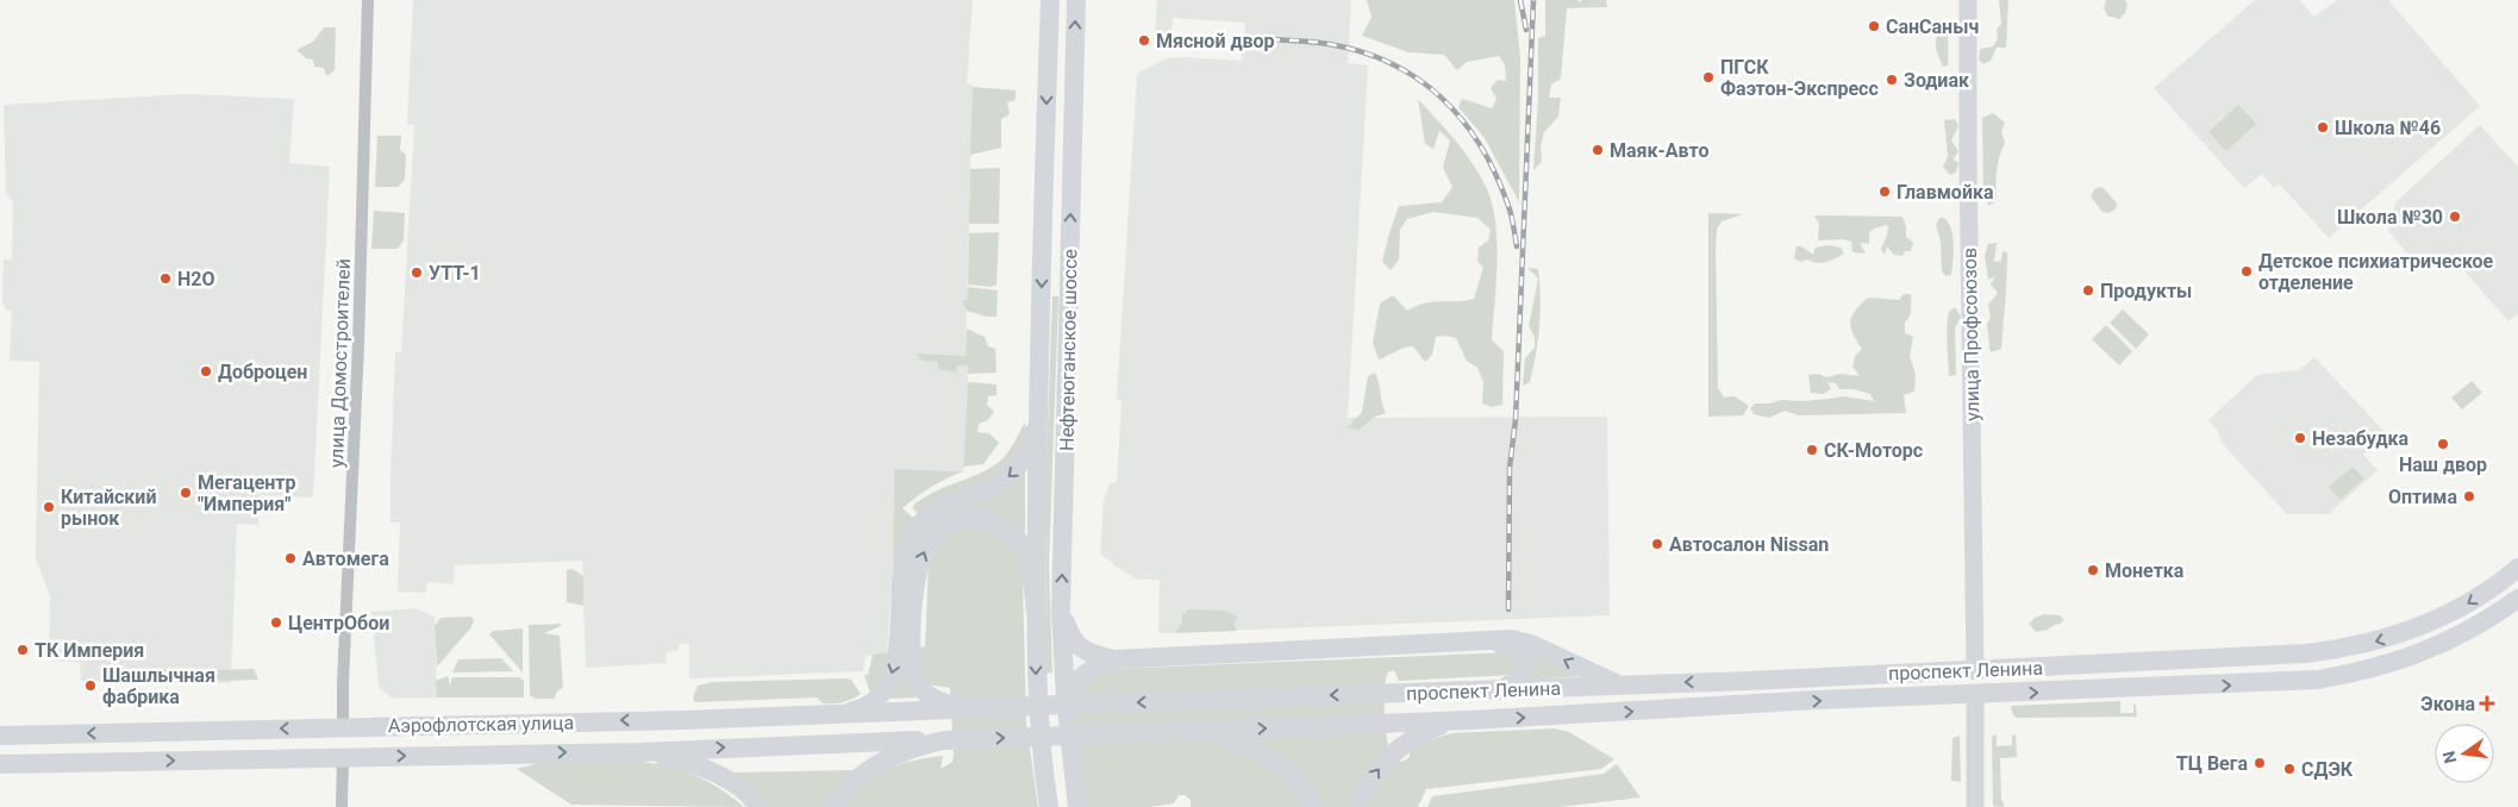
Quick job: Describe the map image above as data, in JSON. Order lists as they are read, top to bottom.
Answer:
{
  "streets": {
    "main road": [
      "улица Профсоюзов",
      "Нефтеюганское шоссе",
      "проспект Ленина",
      "Аэрофлотская улица"
    ],
    "street": ["улица Домостроителей"]
  },
  "crossings": [
    ["улица Профсоюзов", "проспект Ленина"],
    ["улица Домостроителей", "Аэрофлотская улица"],
    ["проспект Ленина", "Аэрофлотская улица"]
  ],
  "places": {
    "other": [
      "СанСаныч",
      "Мясной двор",
      "ПГСК Фаэтон-Экспресс",
      "Зодиак",
      "Школа №46",
      "Маяк-Авто",
      "Главмойка",
      "Школа №30",
      "Детское психиатрическое отделение",
      "УТТ-1",
      "H2O",
      "Продукты",
      "Доброцен",
      "Незабудка",
      "Наш двор",
      "СК-Моторс",
      "Мегацентр \"Империя\"",
      "Оптима",
      "Китайский рынок",
      "Автосалон Nissan",
      "Автомега",
      "Монетка",
      "ЦентрОбои",
      "ТК Империя",
      "Шашлычная фабрика",
      "ТЦ Вега",
      "СДЭК"
    ],
    "health": ["Экона"]
  },
  "north": "left"
}
